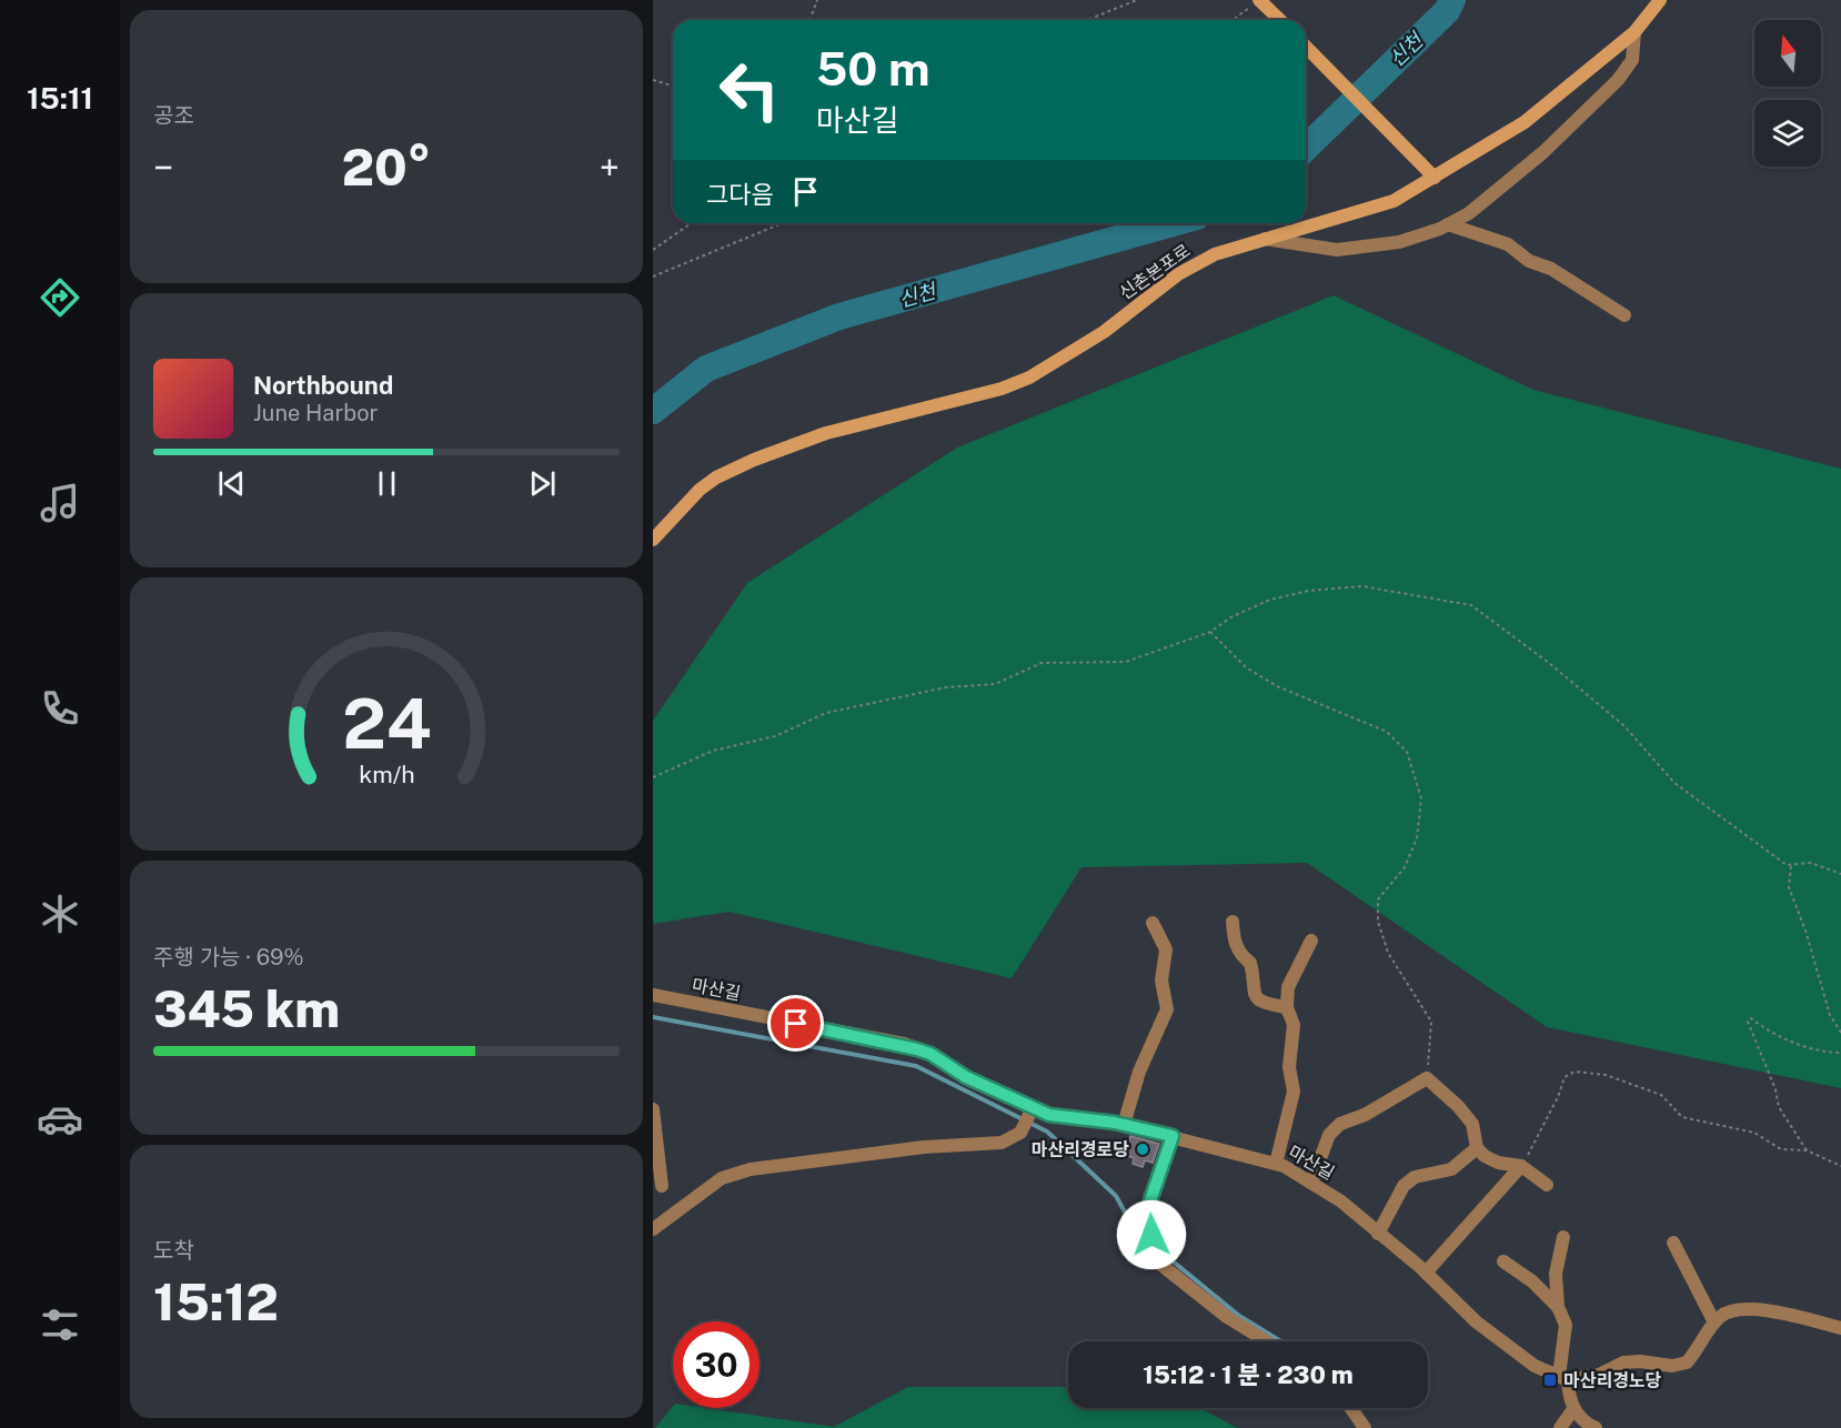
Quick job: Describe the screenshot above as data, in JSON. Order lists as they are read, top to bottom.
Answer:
{
  "streets": {
    "main road": ["신촌본포로"],
    "street": ["마산길"]
  },
  "water": ["신천"],
  "places": {
    "other": ["마산리경로당"],
    "transit": ["마산리경노당"]
  },
  "north": "top",
  "page": {
    "tabs": "15:11",
    "tile": [
      "공조",
      ["주행 가능 · 69%", "345 km"],
      ["도착", "15:12"]
    ],
    "turn": ["50 m", "마산길"],
    "heat": ["−", "20°", "+"],
    "then": "그다음",
    "song": ["Northbound", "June Harbor"],
    "limit": "30",
    "trip": "15:12 · 1 분 · 230 m",
    "gauge": ["24", "km/h"]
  }
}
